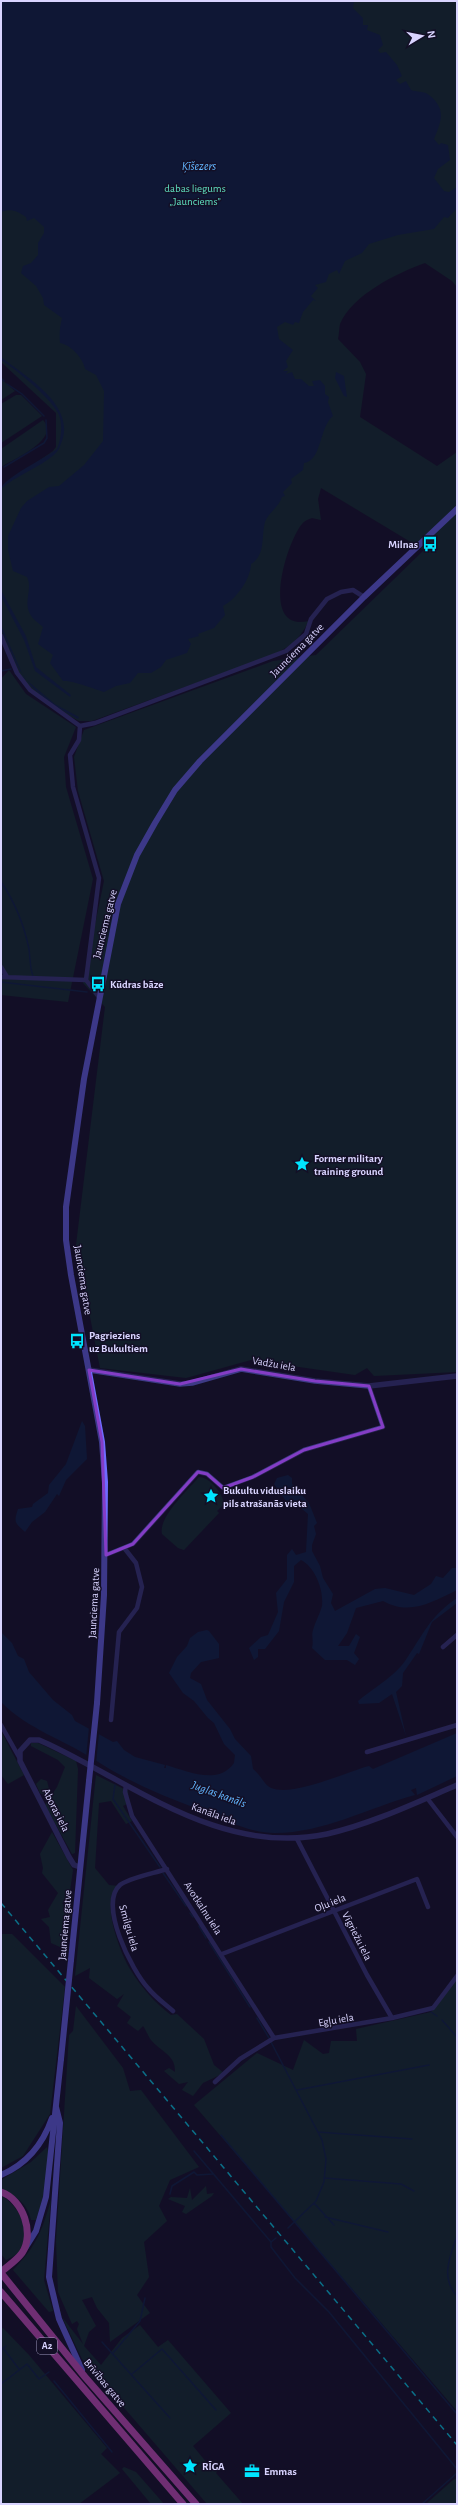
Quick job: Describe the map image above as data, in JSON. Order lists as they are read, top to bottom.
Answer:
{
  "streets": {
    "highway": ["A2", "Brīvības gatve"],
    "main road": ["Jaunciema gatve"],
    "street": [
      "Vadžu iela",
      "Aboras iela",
      "Kanāla iela",
      "Oļu iela",
      "Avotkalnu iela",
      "Smilgu iela",
      "Vīgriežu iela",
      "Egļu iela"
    ]
  },
  "crossings": [
    ["Jaunciema gatve", "Vadžu iela"],
    ["Jaunciema gatve", "Aboras iela"],
    ["Aboras iela", "Kanāla iela"],
    ["Kanāla iela", "Avotkalnu iela"],
    ["Kanāla iela", "Vīgriežu iela"],
    ["Oļu iela", "Avotkalnu iela"],
    ["Oļu iela", "Vīgriežu iela"],
    ["Avotkalnu iela", "Smilgu iela"],
    ["Avotkalnu iela", "Egļu iela"],
    ["Vīgriežu iela", "Egļu iela"]
  ],
  "water": ["Ķīšezers", "Juglas kanāls"],
  "parks": ["dabas liegums „Jaunciems”"],
  "places": {
    "bus stop": ["Milnas", "Kūdras bāze", "Pagrieziens uz Bukultiem"],
    "place": ["Former military training ground", "Bukultu viduslaiku pils atrašanās vieta", "RĪGA"],
    "office": ["Emmas"]
  },
  "north": "right"
}
